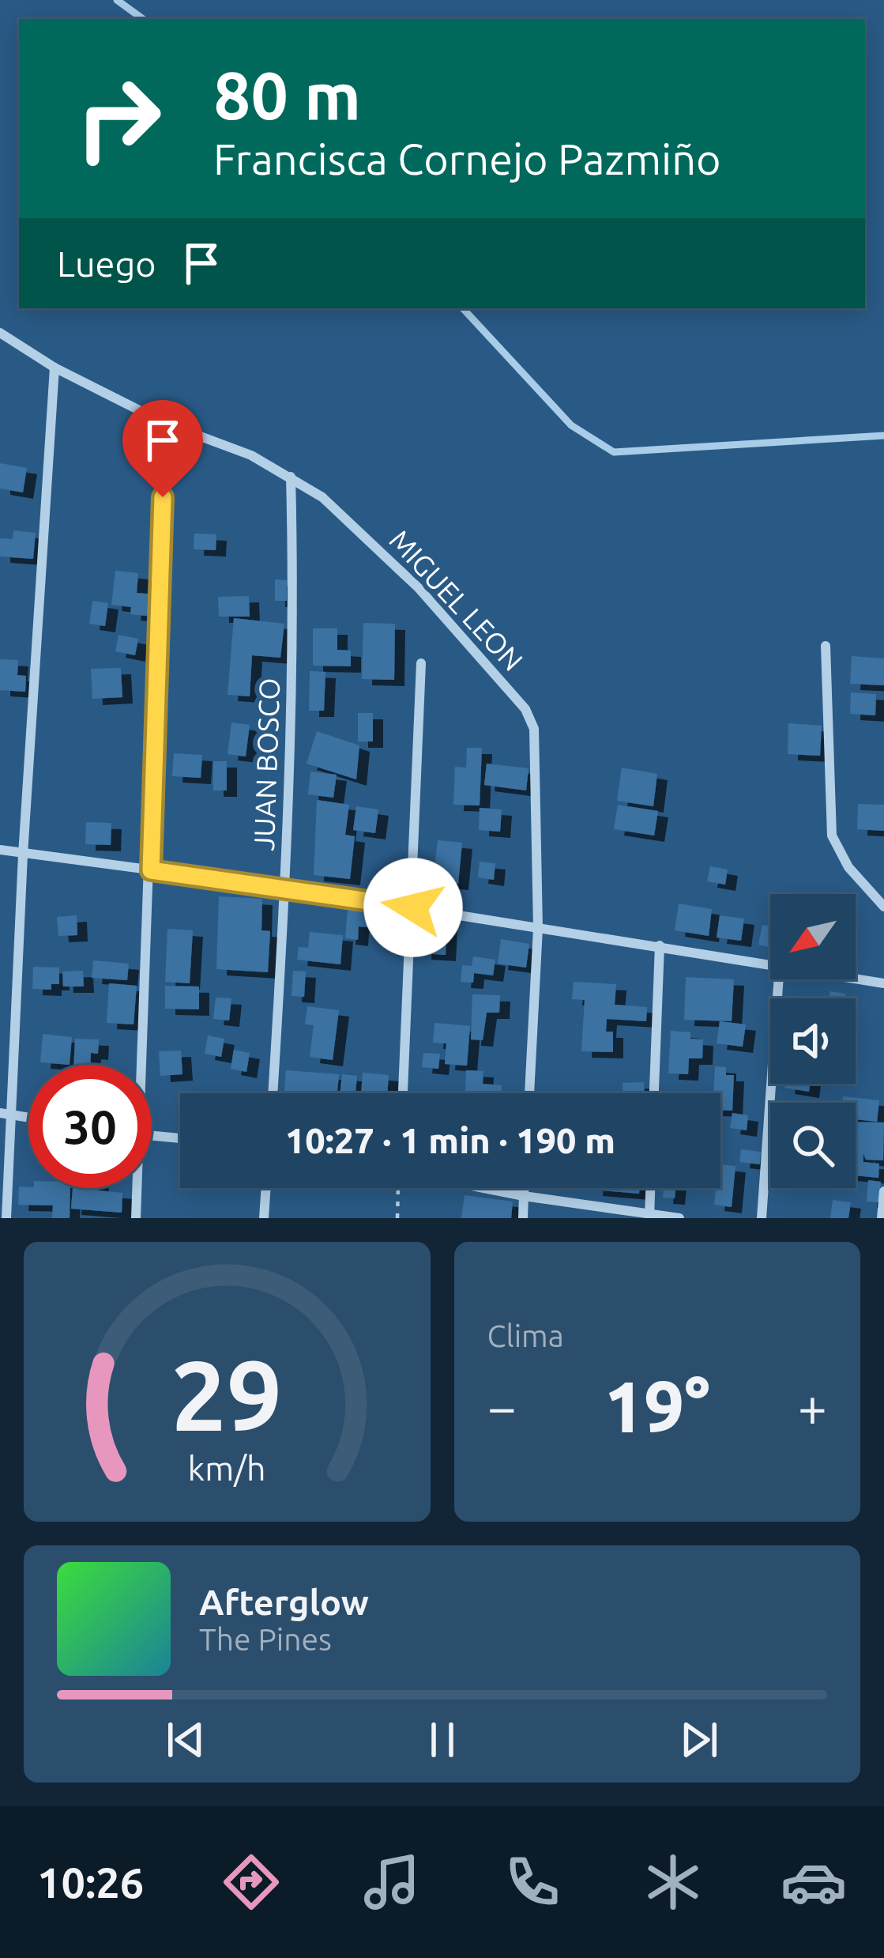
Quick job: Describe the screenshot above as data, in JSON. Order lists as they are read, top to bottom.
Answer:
{
  "streets": {
    "street": ["MIGUEL LEON", "JUAN BOSCO"]
  },
  "crossings": [
    ["MIGUEL LEON", "JUAN BOSCO"]
  ],
  "north": "bottom left",
  "page": {
    "turn": ["80 m", "Francisca Cornejo Pazmiño"],
    "then": "Luego",
    "limit": "30",
    "trip": "10:27 · 1 min · 190 m",
    "tile": "Clima",
    "heat": ["−", "19°", "+"],
    "song": ["Afterglow", "The Pines"],
    "tabs": "10:26",
    "gauge": ["29", "km/h"]
  }
}
